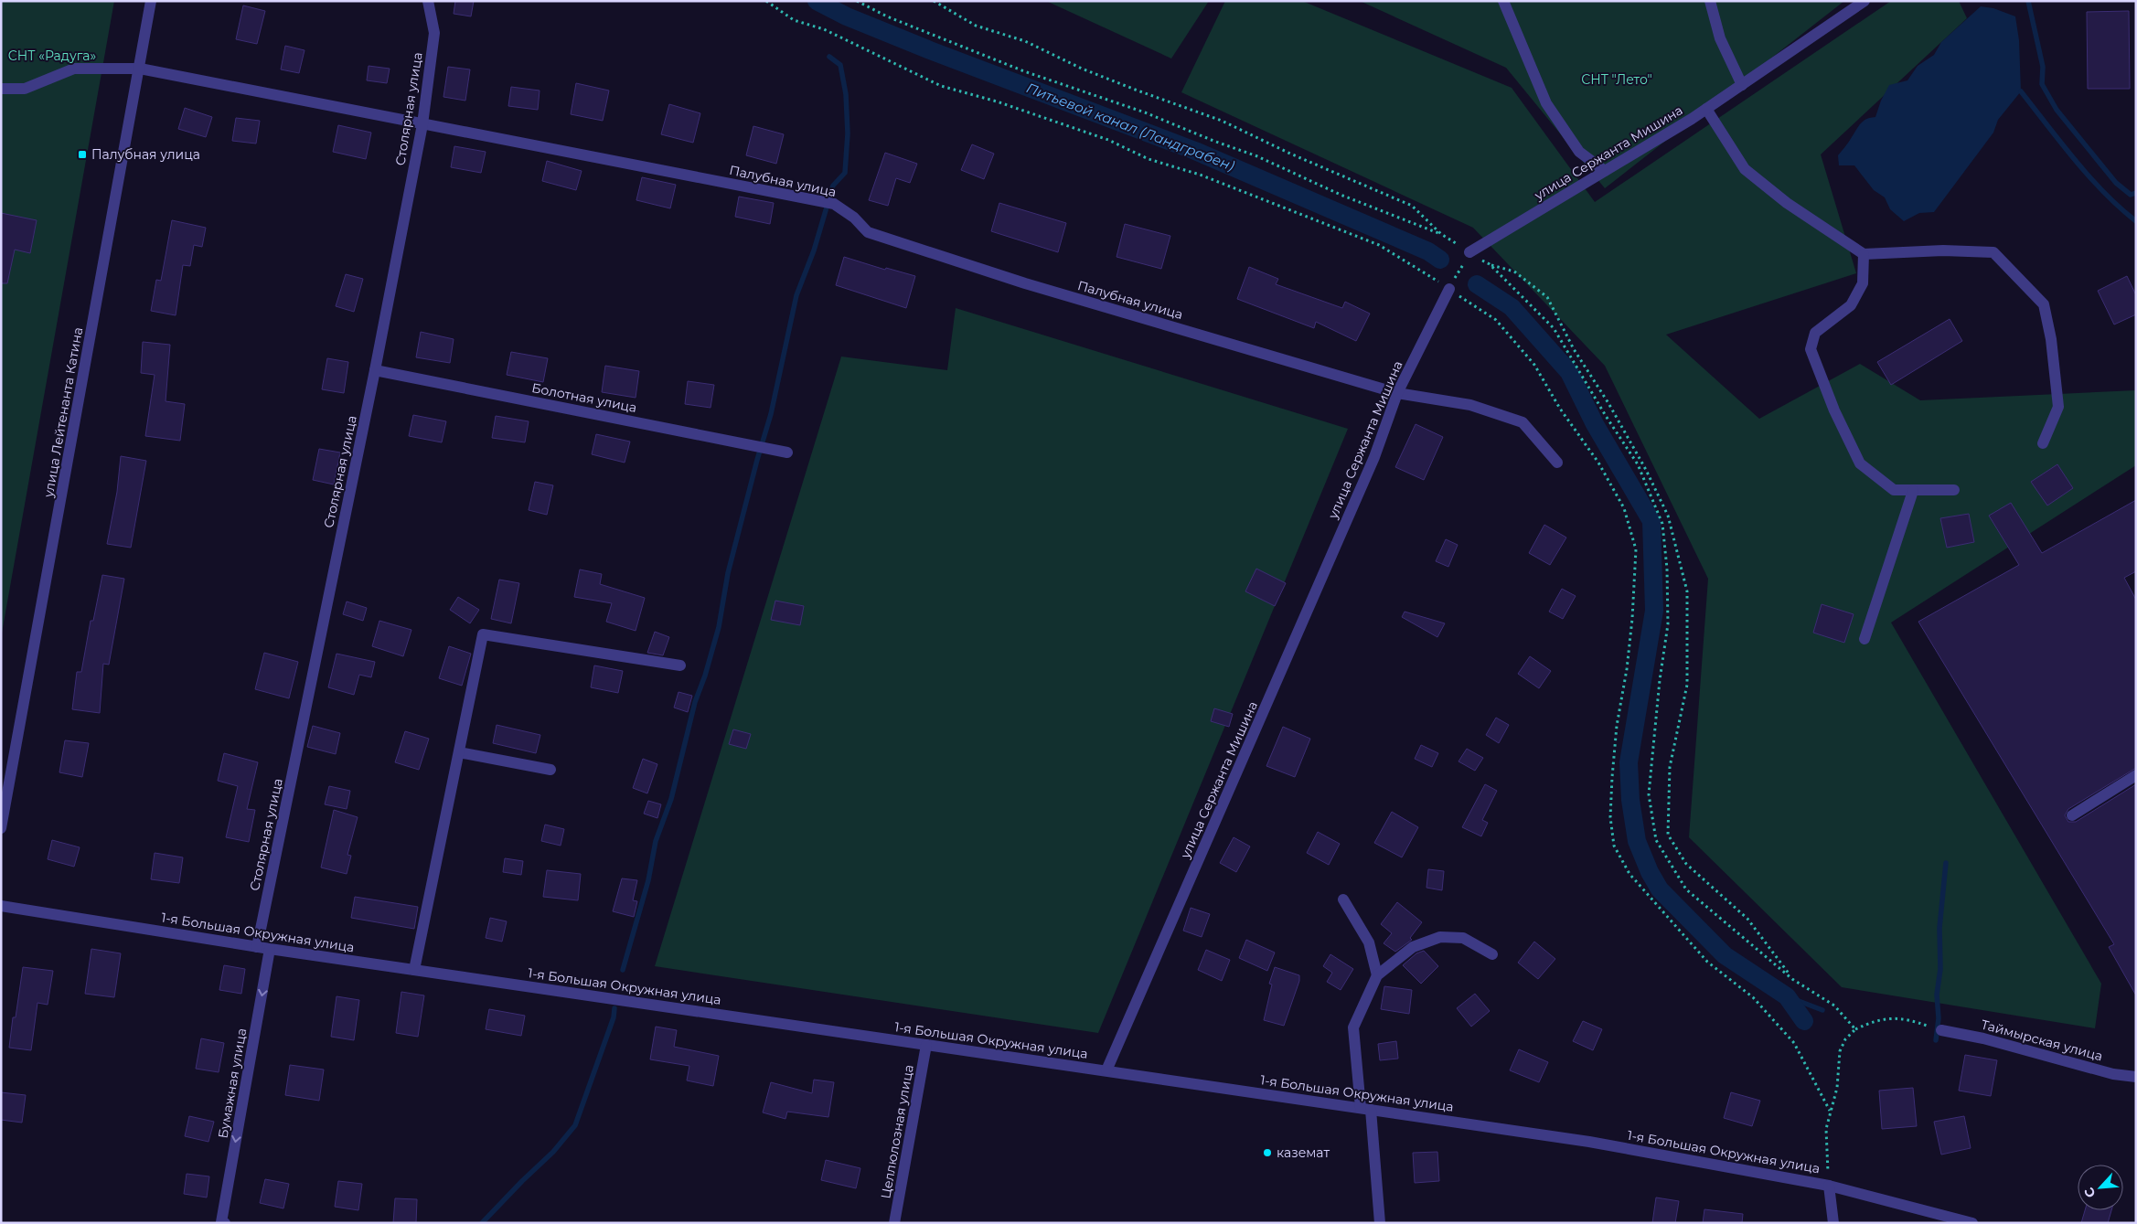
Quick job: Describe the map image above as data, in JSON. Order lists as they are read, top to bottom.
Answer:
{
  "streets": {
    "street": [
      "Столярная улица",
      "улица Сержанта Мишина",
      "Палубная улица",
      "Болотная улица",
      "улица Лейтенанта Катина",
      "1-я Большая Окружная улица",
      "Таймырская улица",
      "Бумажная улица",
      "Целлюлозная улица"
    ]
  },
  "crossings": [
    ["Столярная улица", "Палубная улица"],
    ["Столярная улица", "Болотная улица"],
    ["Столярная улица", "1-я Большая Окружная улица"],
    ["улица Сержанта Мишина", "Палубная улица"],
    ["улица Сержанта Мишина", "1-я Большая Окружная улица"],
    ["Палубная улица", "улица Лейтенанта Катина"],
    ["1-я Большая Окружная улица", "Бумажная улица"],
    ["1-я Большая Окружная улица", "Целлюлозная улица"]
  ],
  "one_way": ["Бумажная улица"],
  "water": ["Питьевой канал (Ландграбен)"],
  "parks": ["СНТ «Радуга»", "СНТ \"Лето\""],
  "places": {
    "transit": ["Палубная улица"],
    "other": ["каземат"]
  },
  "north": "bottom left"
}
